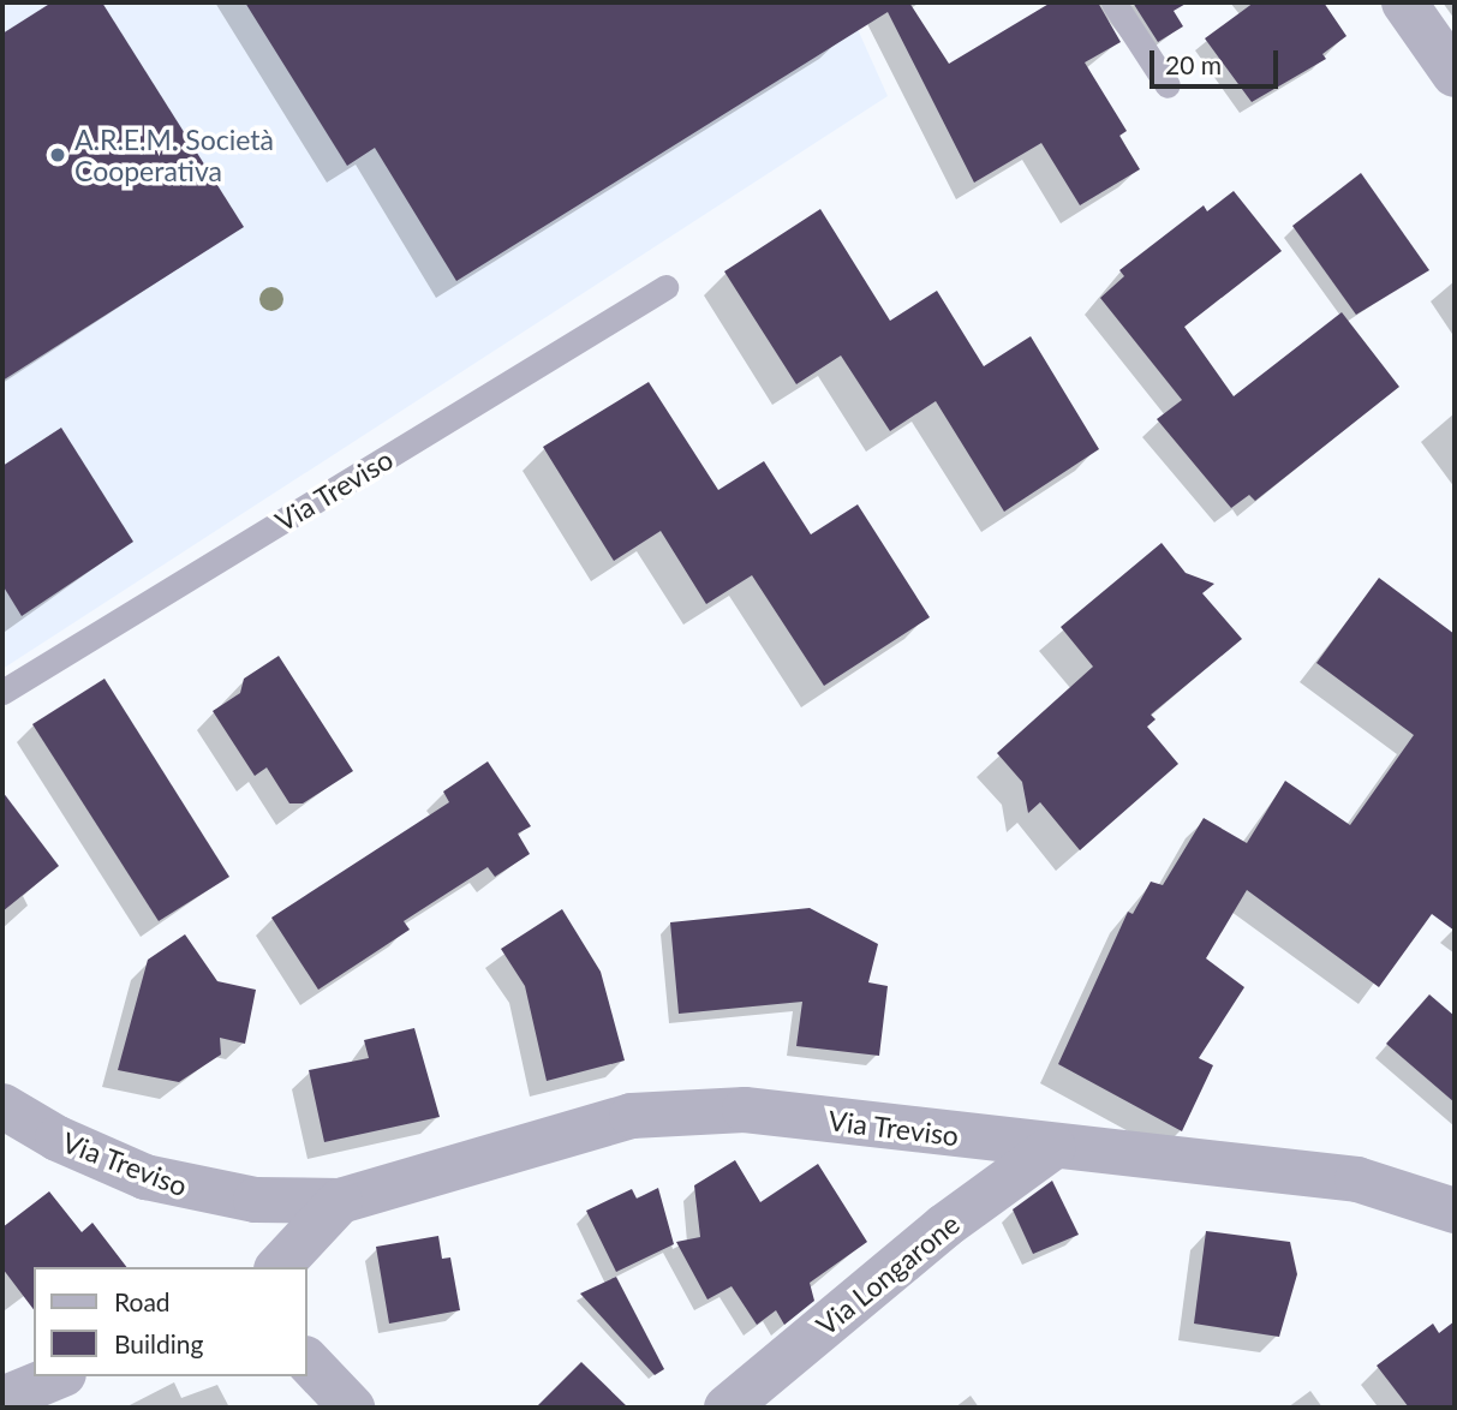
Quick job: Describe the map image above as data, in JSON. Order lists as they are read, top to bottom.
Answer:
{
  "streets": {
    "street": ["Via Treviso", "Via Longarone"]
  },
  "crossings": [
    ["Via Treviso", "Via Longarone"]
  ],
  "places": ["A.R.E.M. Società Cooperativa"],
  "legend": ["Road", "Building"],
  "scale_bar": "20 m"
}
